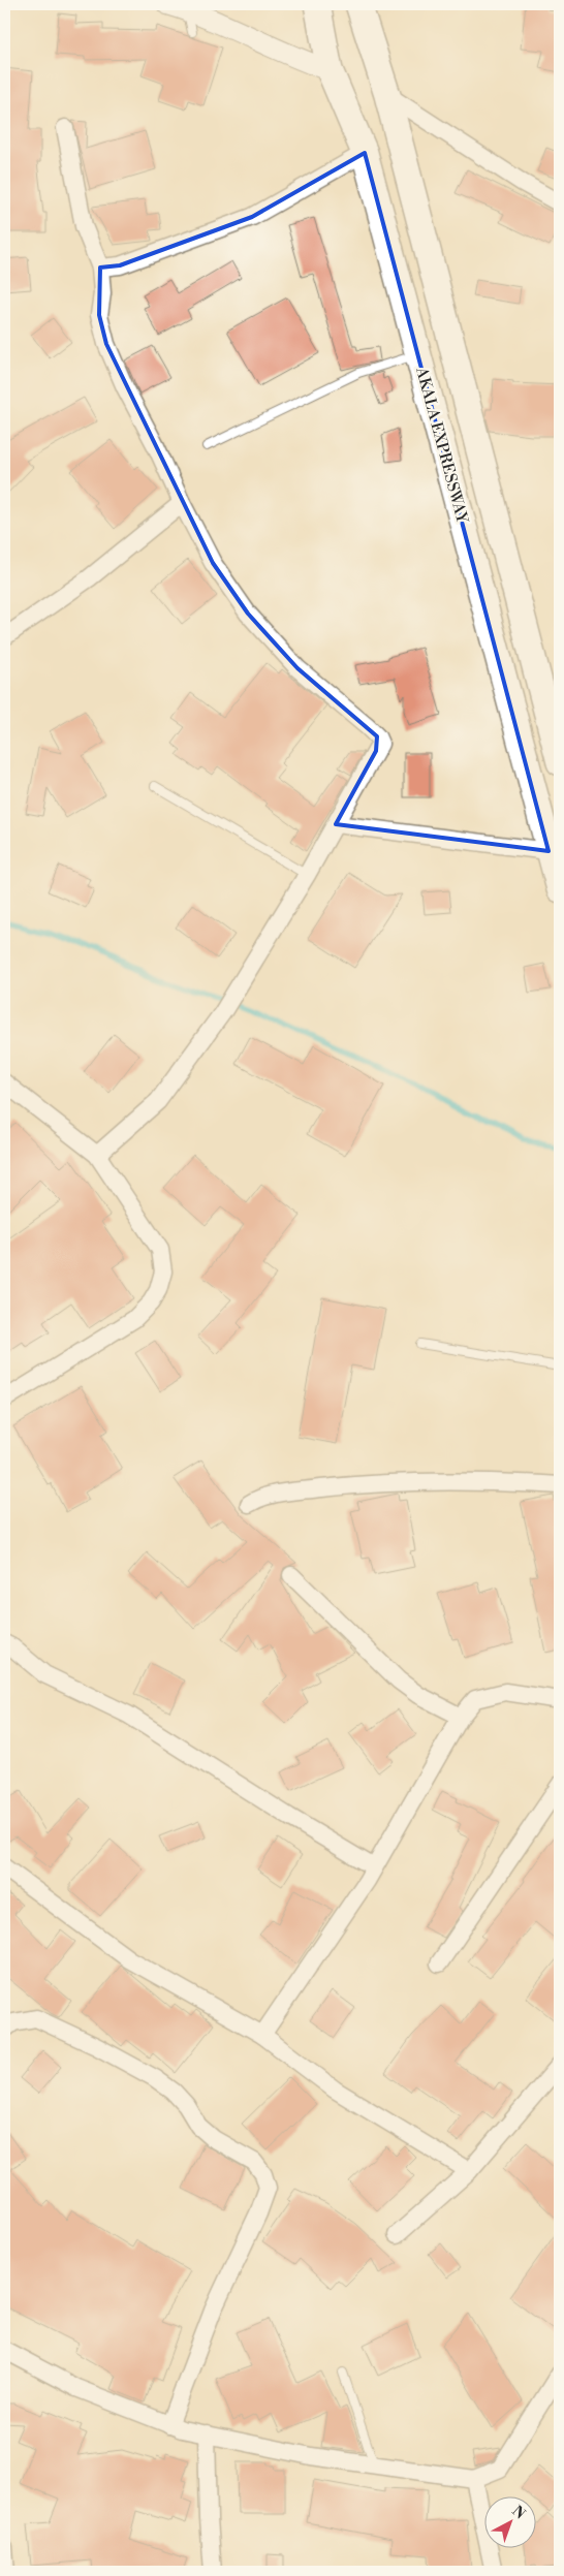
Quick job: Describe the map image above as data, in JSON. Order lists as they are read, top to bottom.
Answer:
{
  "streets": {
    "main road": ["AKALA EXPRESSWAY"]
  },
  "north": "top right"
}
